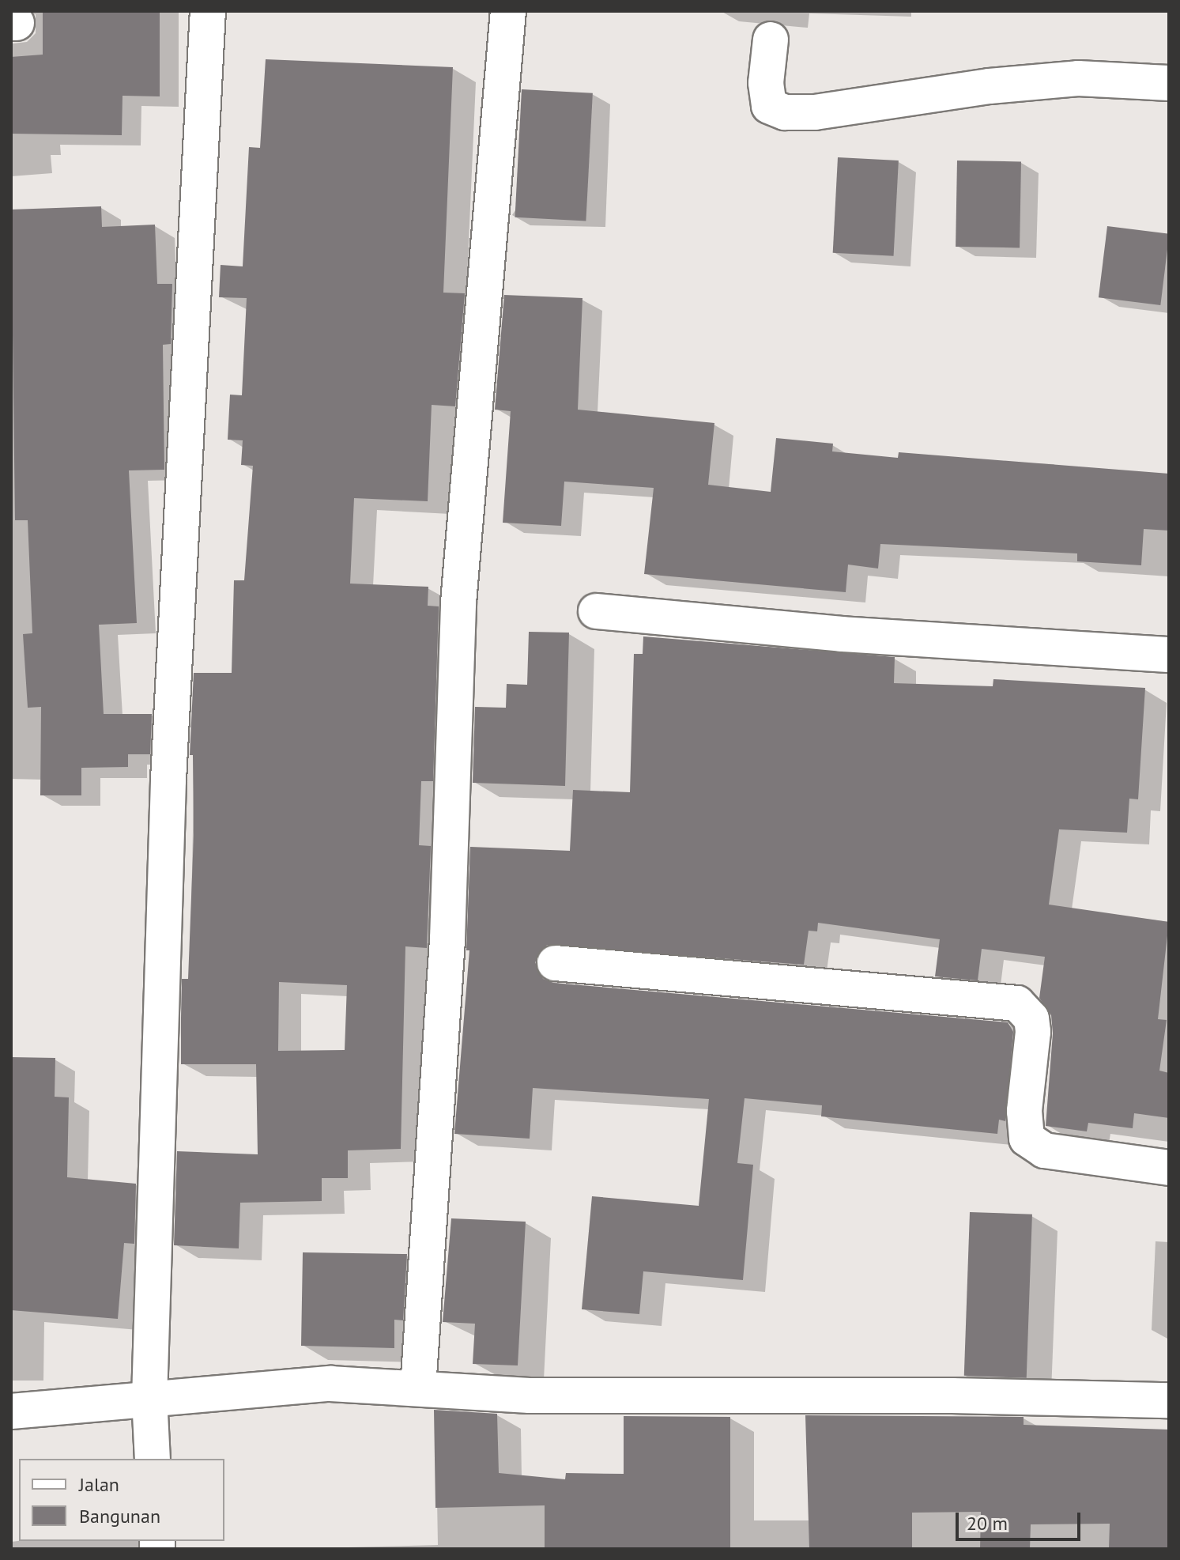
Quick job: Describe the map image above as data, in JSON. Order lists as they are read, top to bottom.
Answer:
{
  "legend": ["Jalan", "Bangunan"],
  "scale_bar": "20 m"
}
